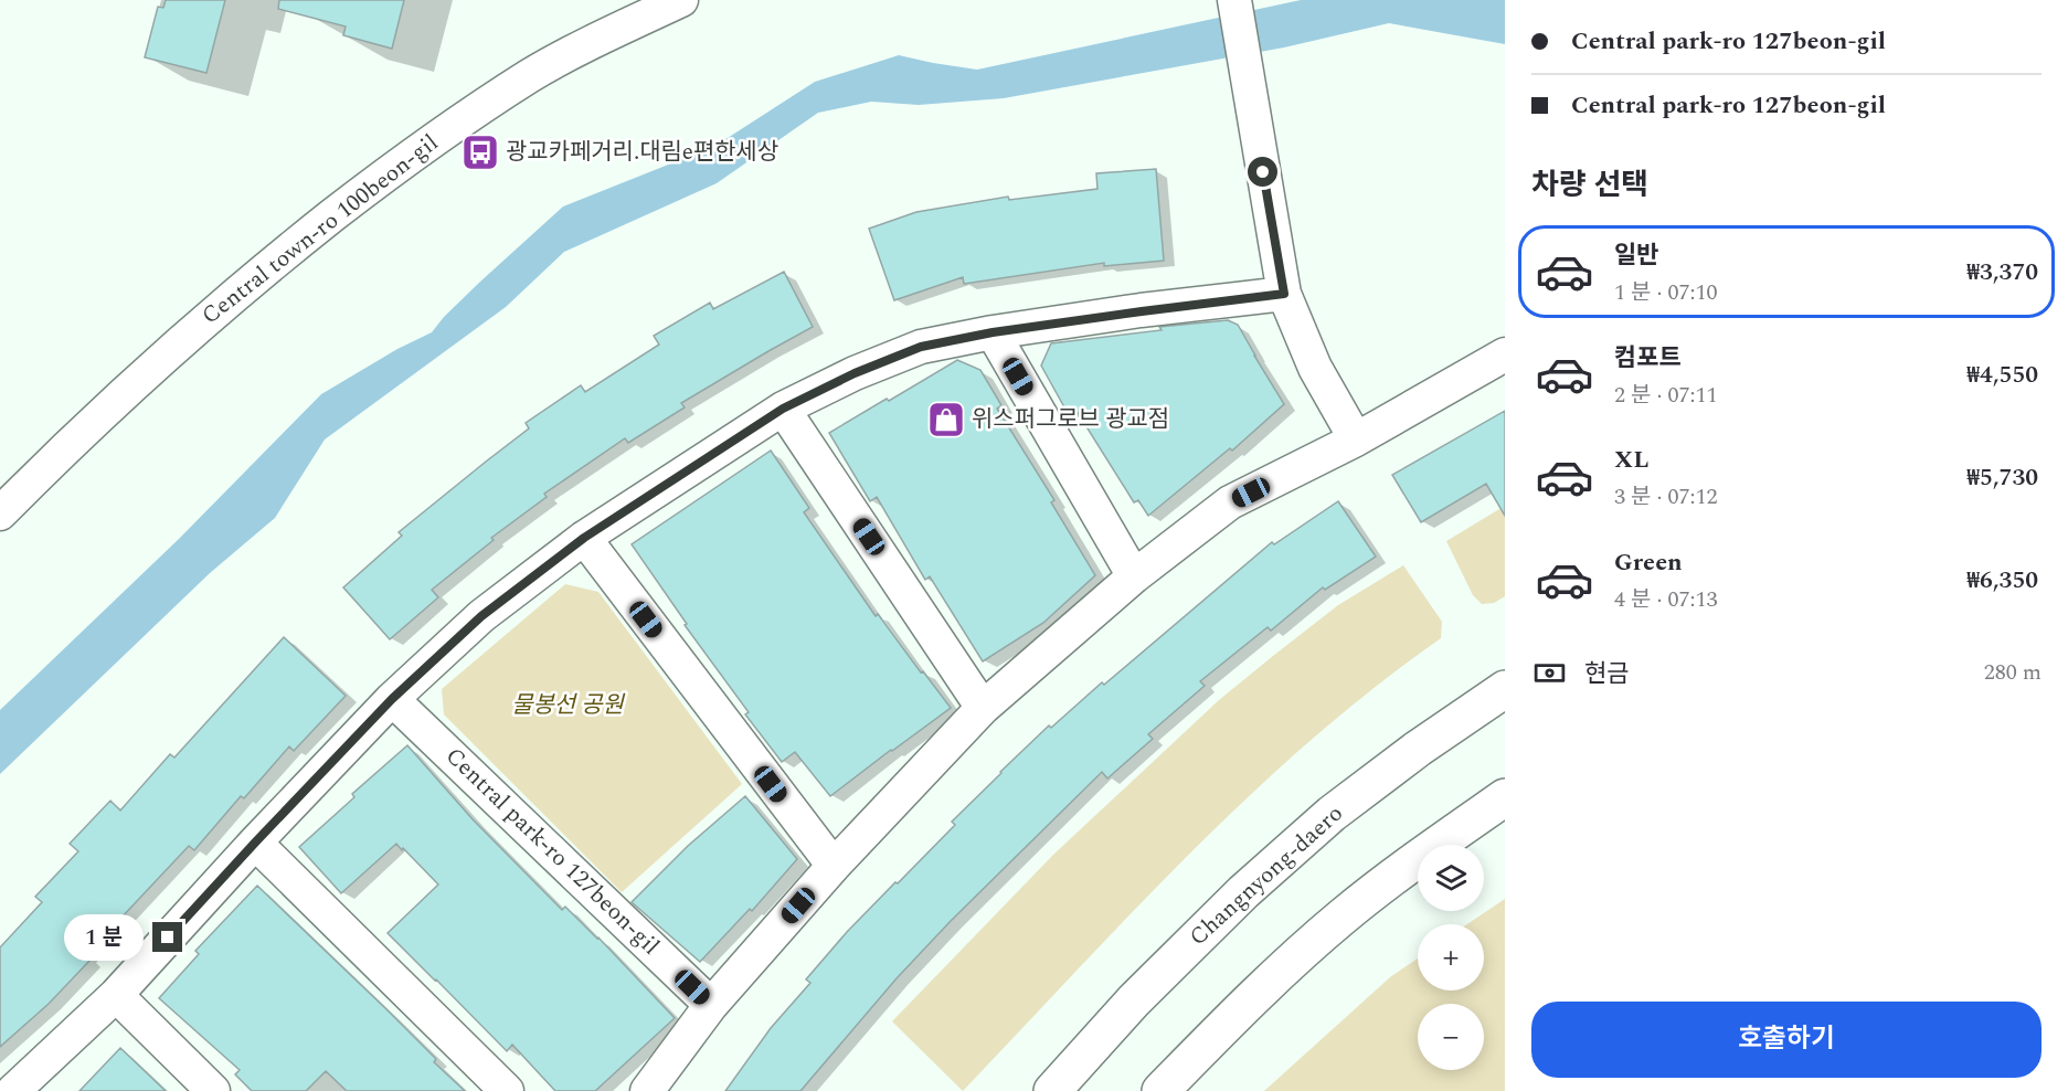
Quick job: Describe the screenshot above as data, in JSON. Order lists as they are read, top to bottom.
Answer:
{
  "streets": {
    "main road": ["Changnyong-daero"],
    "street": ["Central town-ro 100beon-gil", "Central park-ro 127beon-gil"]
  },
  "parks": ["물봉선 공원"],
  "places": {
    "bus stop": ["광교카페거리.대림e편한세상"],
    "shop": ["위스퍼그로브 광교점"]
  },
  "page": {
    "banner": ["Central park-ro 127beon-gil", "Central park-ro 127beon-gil"],
    "heading": "차량 선택",
    "list": [
      {
        "name": "일반",
        "note": "1 분 · 07:10",
        "value": "₩3,370"
      },
      {
        "name": "컴포트",
        "note": "2 분 · 07:11",
        "value": "₩4,550"
      },
      {
        "name": "XL",
        "note": "3 분 · 07:12",
        "value": "₩5,730"
      },
      {
        "name": "Green",
        "note": "4 분 · 07:13",
        "value": "₩6,350"
      }
    ],
    "pay": ["현금", "280 m"],
    "map_buttons": ["+", "−"],
    "bubble": "1 분",
    "buttons": "호출하기"
  }
}
